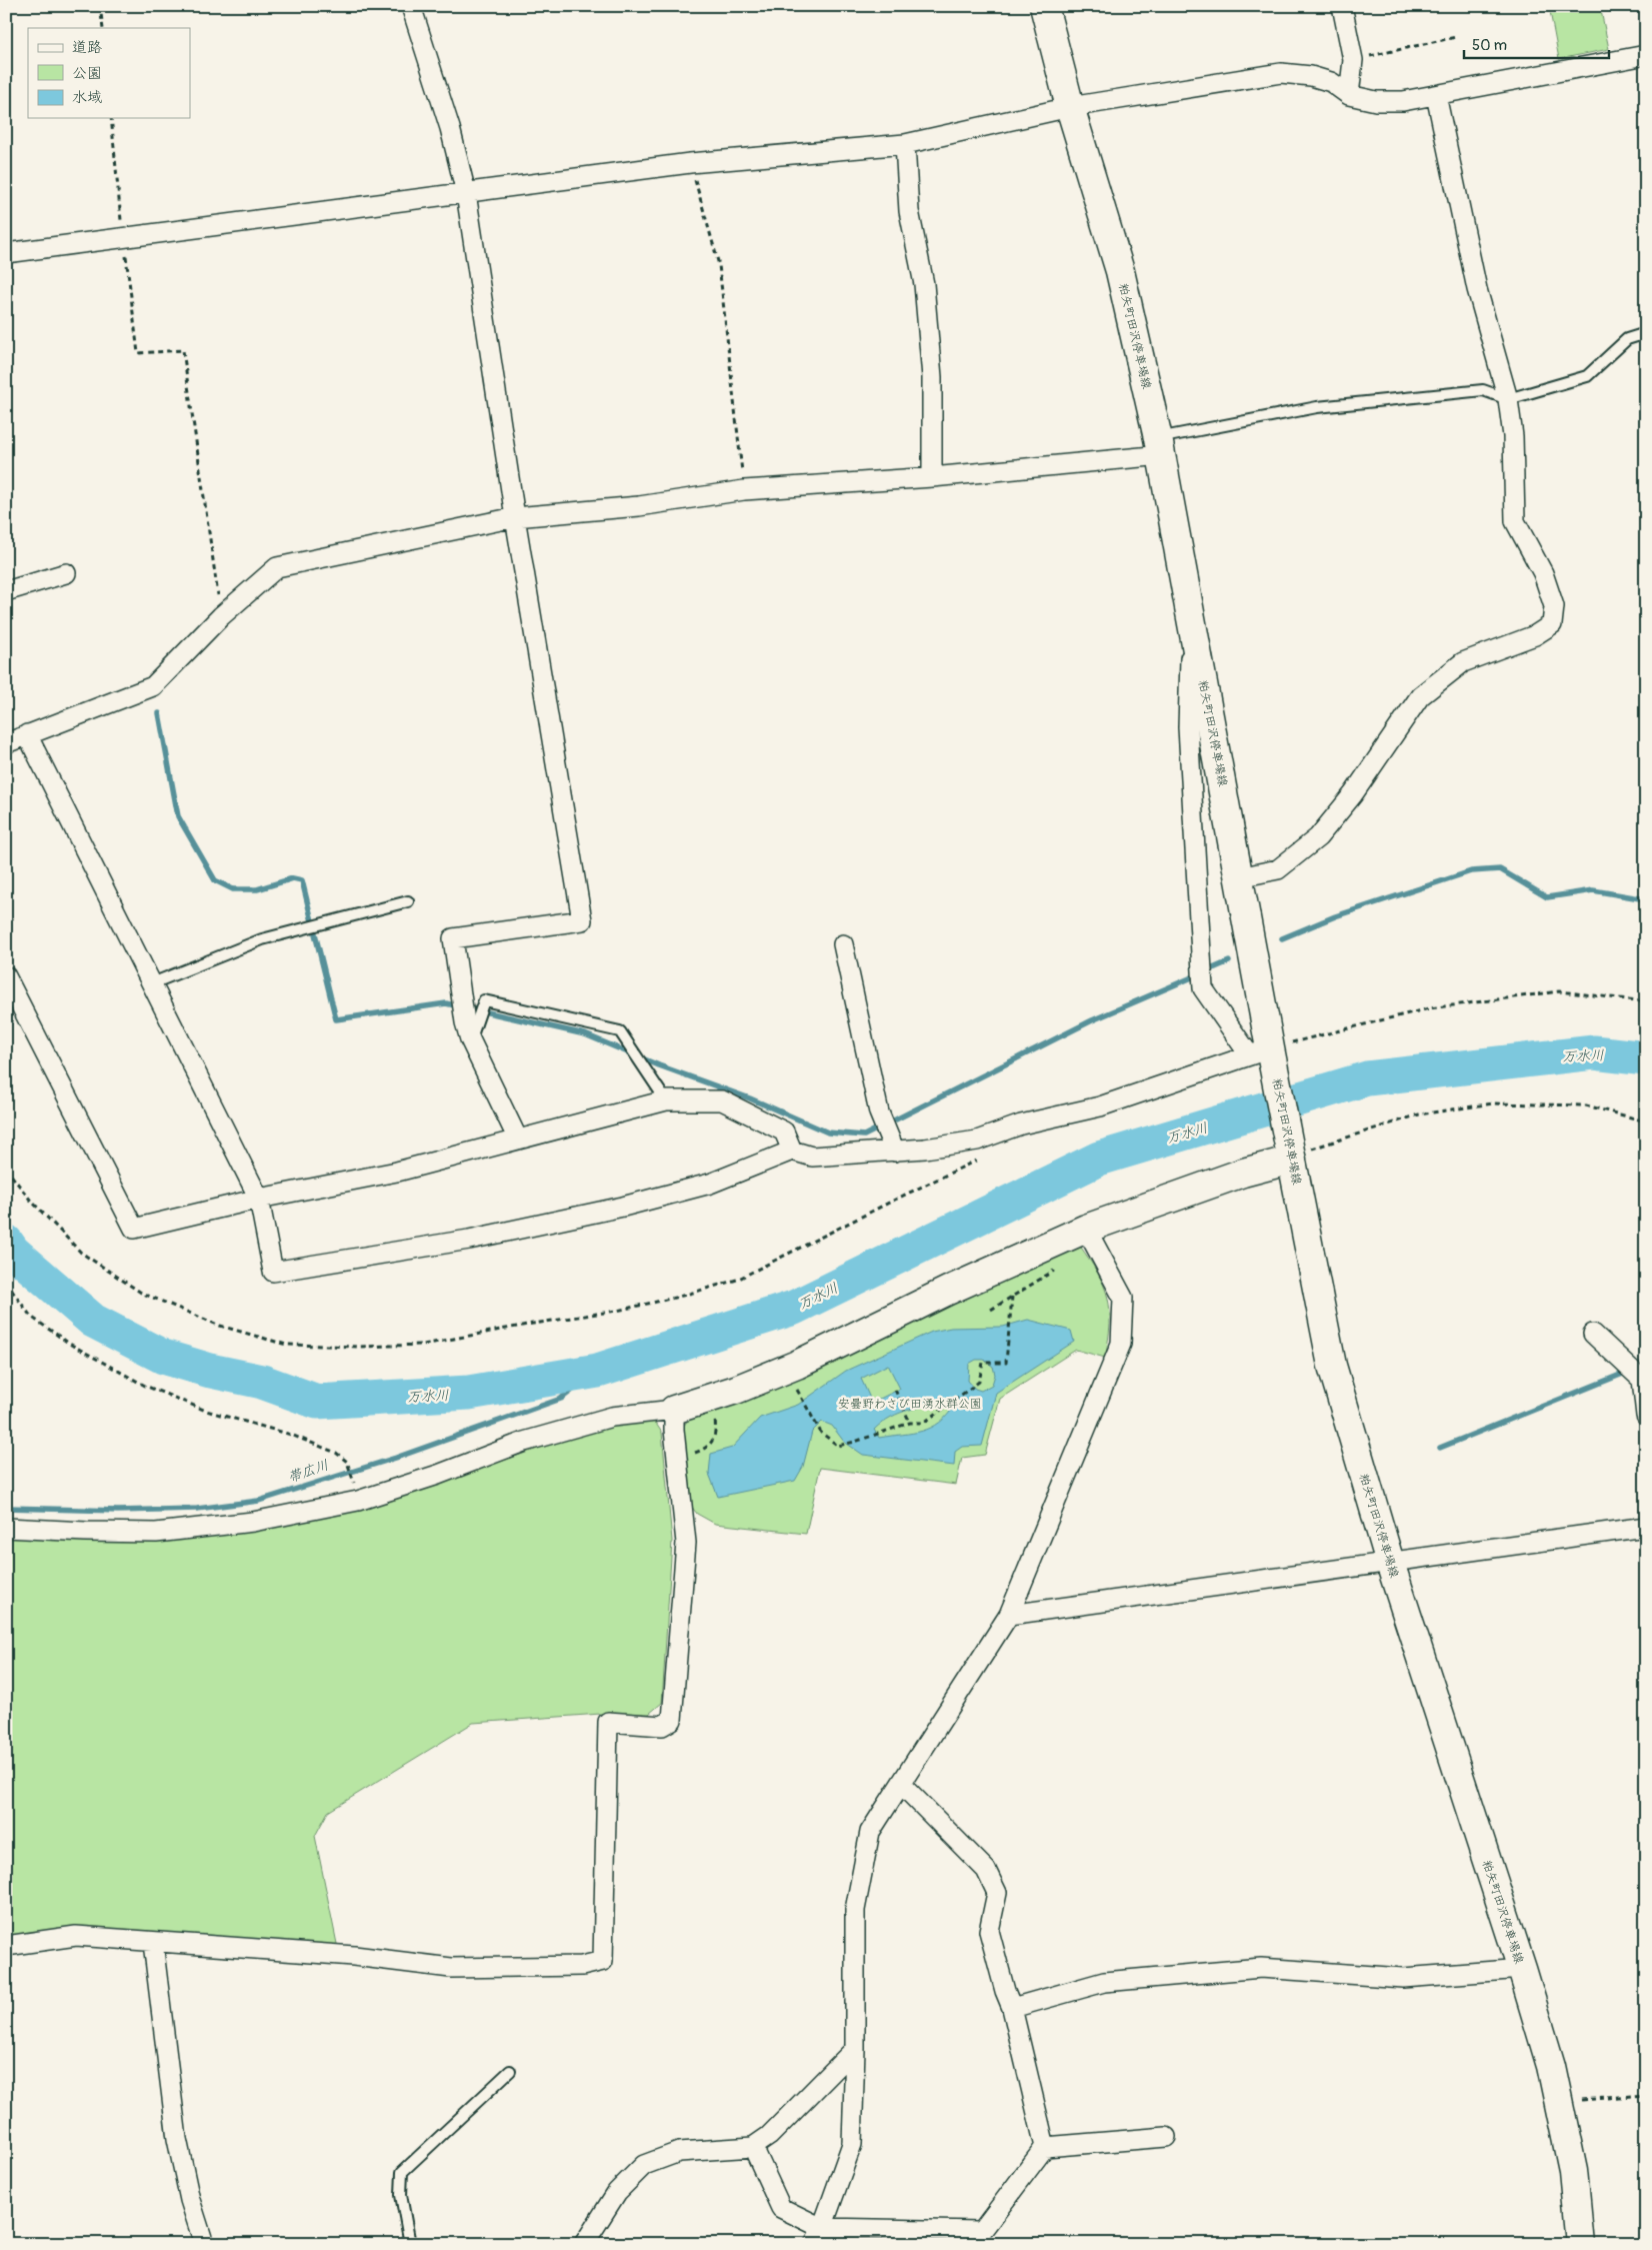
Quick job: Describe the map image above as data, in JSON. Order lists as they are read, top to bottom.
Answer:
{
  "streets": {
    "main road": ["粕矢町田沢停車場線"]
  },
  "water": ["万水川", "帯広川"],
  "parks": ["安曇野わさび田湧水群公園"],
  "legend": ["道路", "公園", "水域"],
  "scale_bar": "50 m"
}
